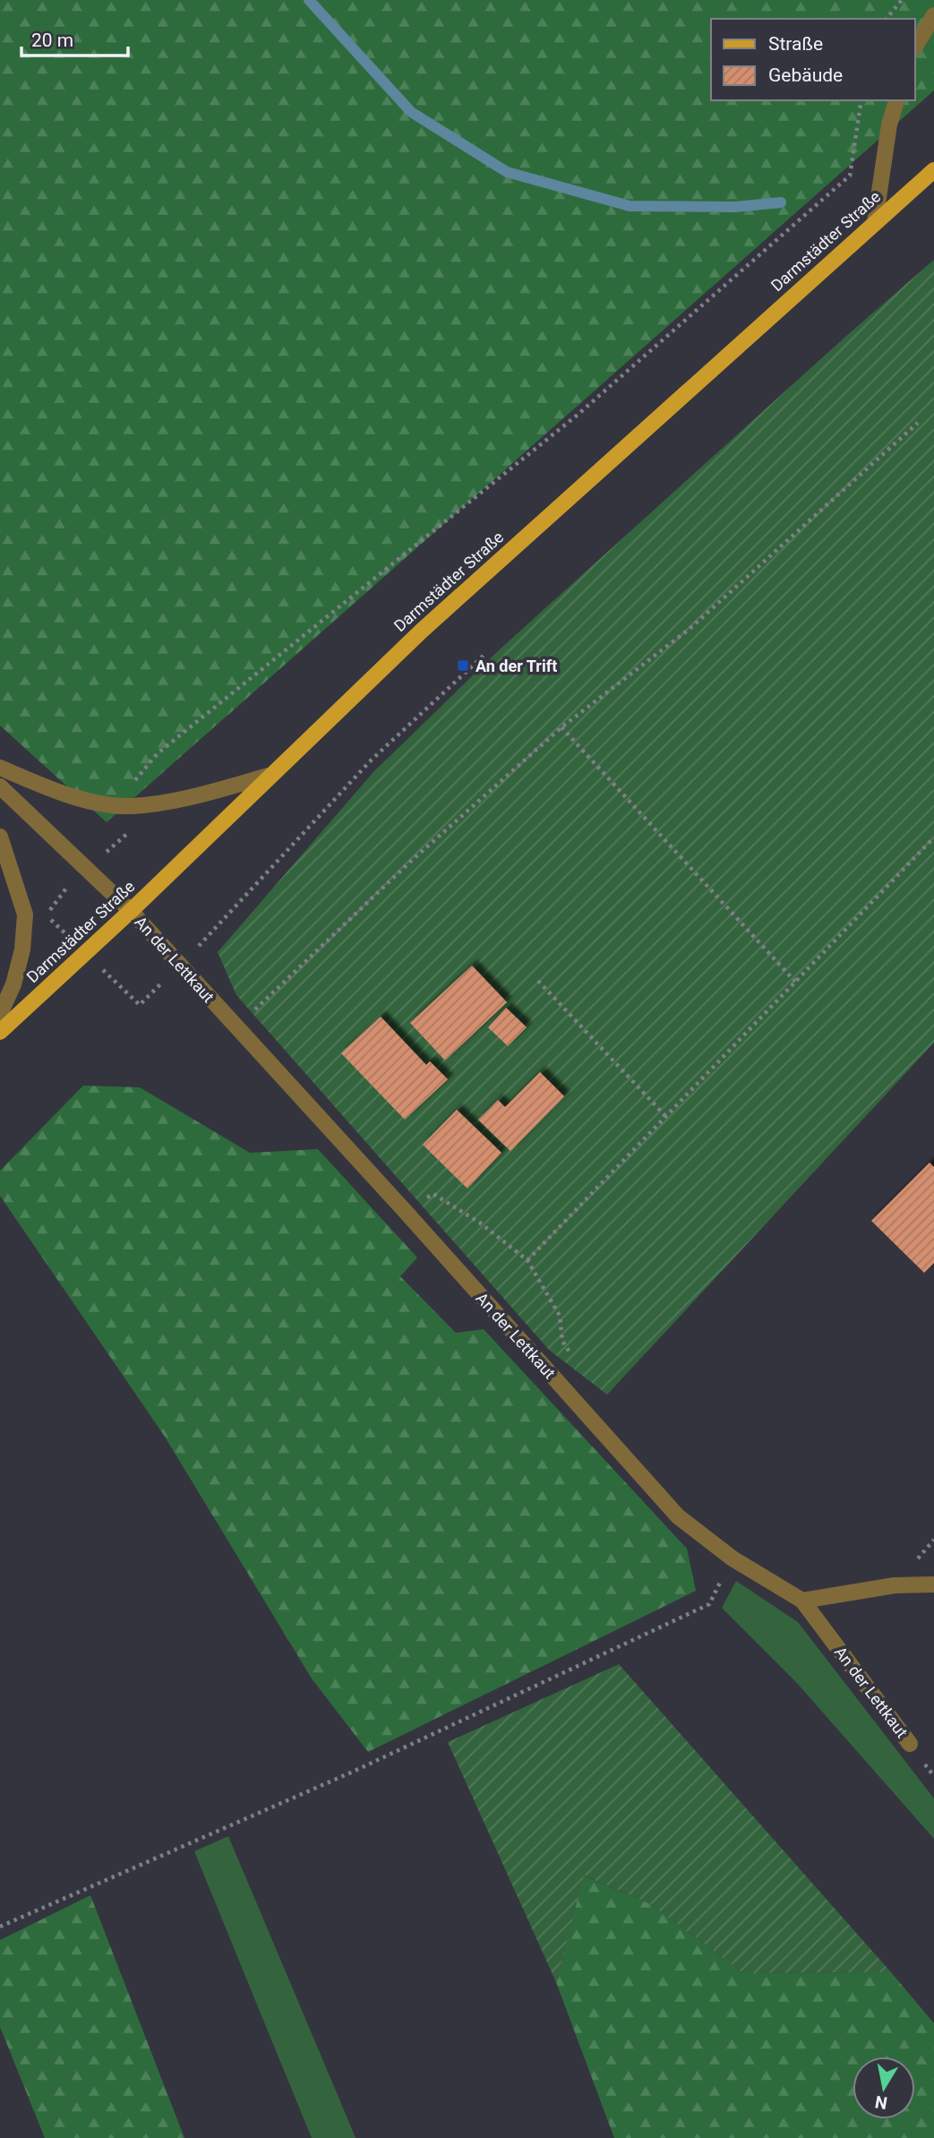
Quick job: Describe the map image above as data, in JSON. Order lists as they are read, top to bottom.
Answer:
{
  "streets": {
    "main road": ["Darmstädter Straße"],
    "street": ["An der Lettkaut"]
  },
  "crossings": [
    ["Darmstädter Straße", "An der Lettkaut"]
  ],
  "places": {
    "transit": ["An der Trift"]
  },
  "legend": ["Straße", "Gebäude"],
  "scale_bar": "20 m",
  "north": "bottom"
}
